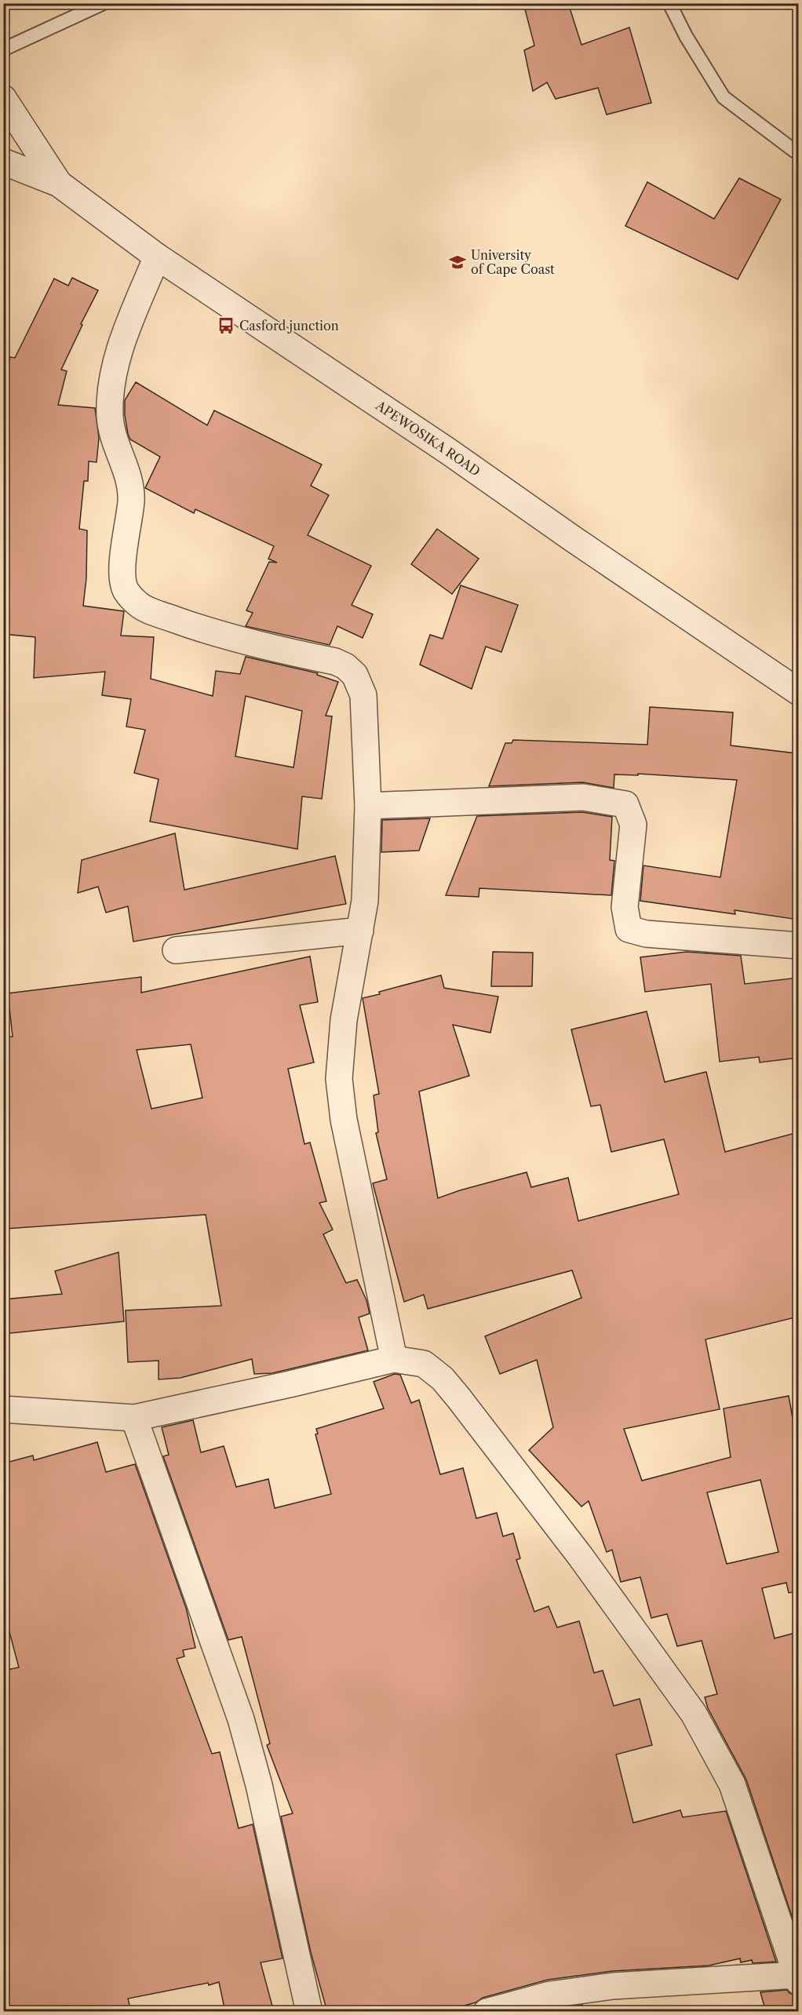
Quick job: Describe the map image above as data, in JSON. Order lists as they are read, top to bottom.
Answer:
{
  "streets": {
    "street": ["APEWOSIKA ROAD"]
  },
  "places": {
    "school or university": ["University of Cape Coast"],
    "bus stop": ["Casford junction"]
  }
}
